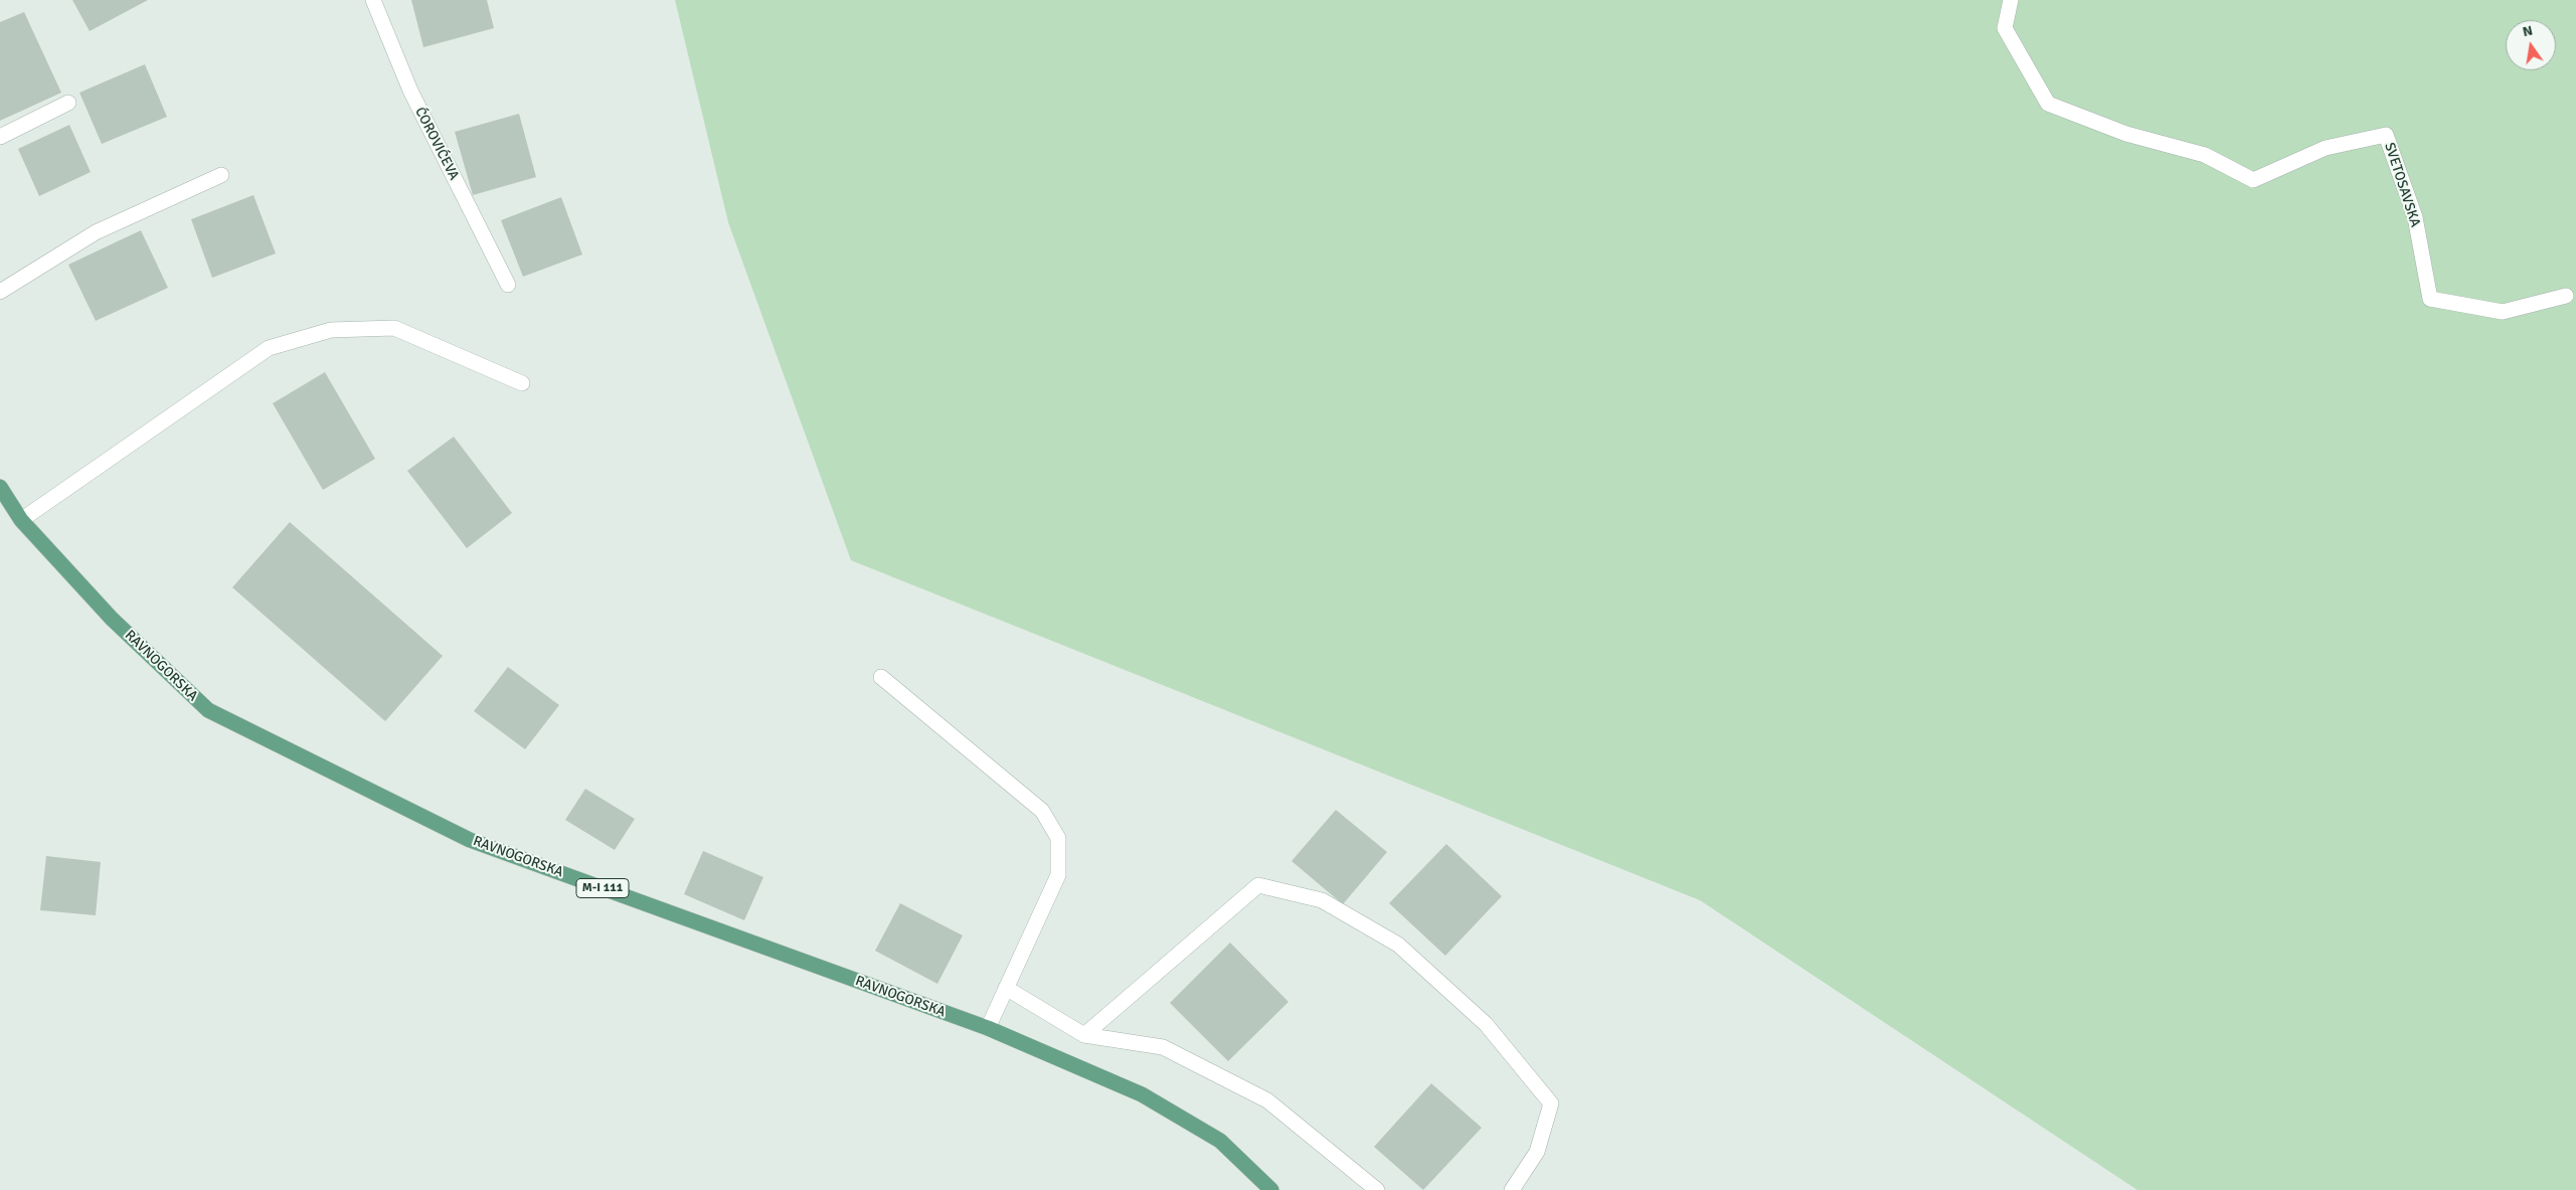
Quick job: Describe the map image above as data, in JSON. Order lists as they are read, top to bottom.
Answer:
{
  "streets": {
    "main road": ["RAVNOGORSKA", "M-I 111"],
    "street": ["ĆOROVIĆEVA", "SVETOSAVSKA"]
  },
  "north": "top"
}
